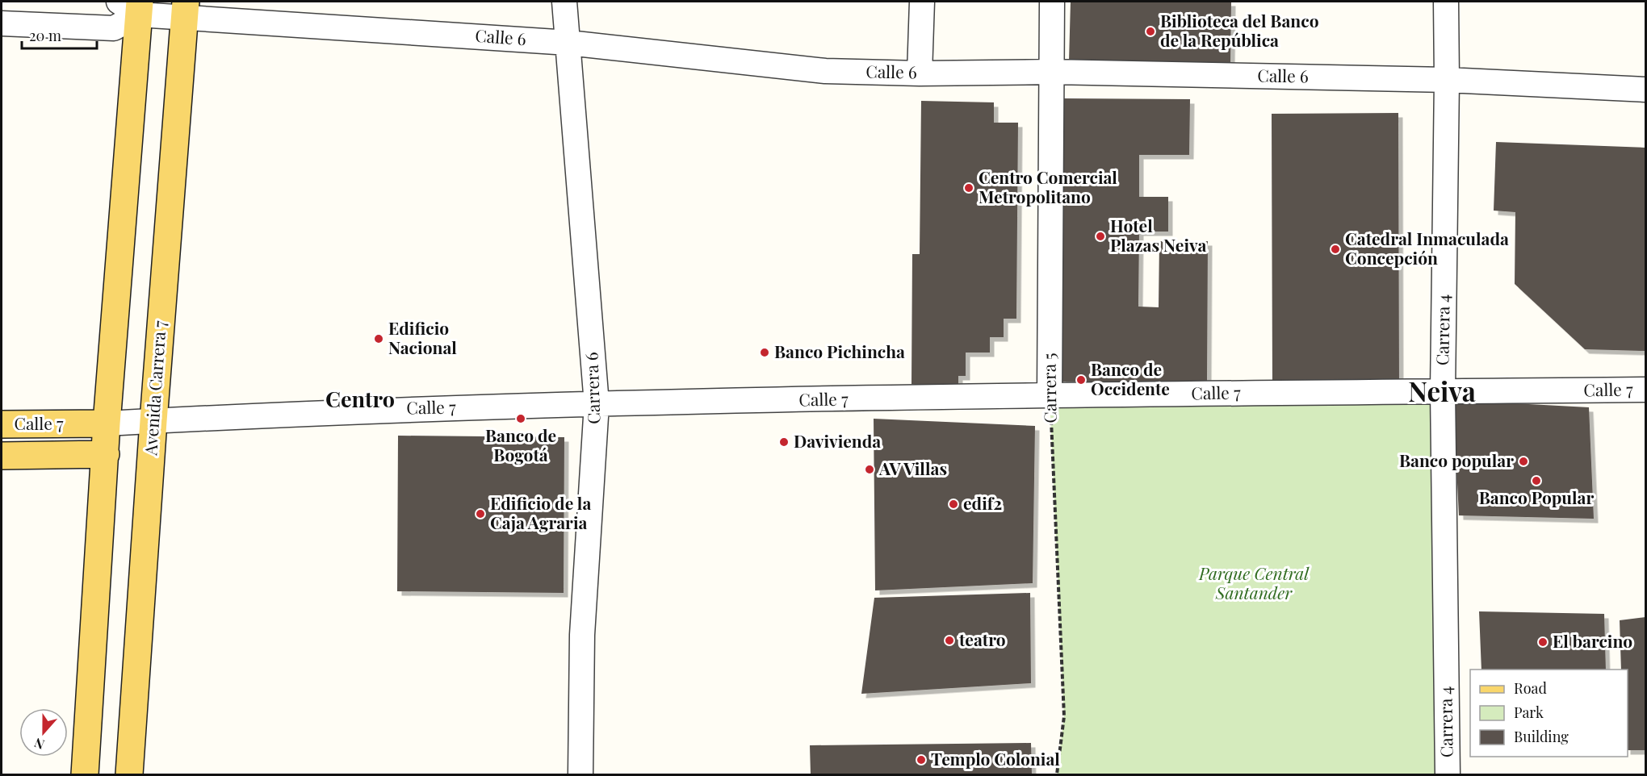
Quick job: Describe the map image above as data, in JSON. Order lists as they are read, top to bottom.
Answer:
{
  "streets": {
    "main road": ["Avenida Carrera 7", "Calle 7"],
    "street": [
      "Calle 6",
      "Carrera 4",
      "Carrera 6",
      "Carrera 5"
    ]
  },
  "crossings": [
    ["Calle 6", "Carrera 4"],
    ["Calle 6", "Avenida Carrera 7"],
    ["Calle 6", "Carrera 6"],
    ["Calle 6", "Carrera 5"],
    ["Carrera 4", "Calle 7"],
    ["Avenida Carrera 7", "Calle 7"],
    ["Carrera 6", "Calle 7"],
    ["Carrera 5", "Calle 7"]
  ],
  "districts": ["Neiva", "Centro"],
  "parks": ["Parque Central Santander"],
  "places": [
    "Biblioteca del Banco de la República",
    "Centro Comercial Metropolitano",
    "Hotel Plazas Neiva",
    "Catedral Inmaculada Concepción",
    "Edificio Nacional",
    "Banco Pichincha",
    "Banco de Occidente",
    "Banco de Bogotá",
    "Davivienda",
    "Banco popular",
    "AV Villas",
    "Banco Popular",
    "edif2",
    "Edificio de la Caja Agraria",
    "teatro",
    "El barcino",
    "Templo Colonial"
  ],
  "legend": ["Road", "Park", "Building"],
  "scale_bar": "20 m",
  "north": "bottom"
}
